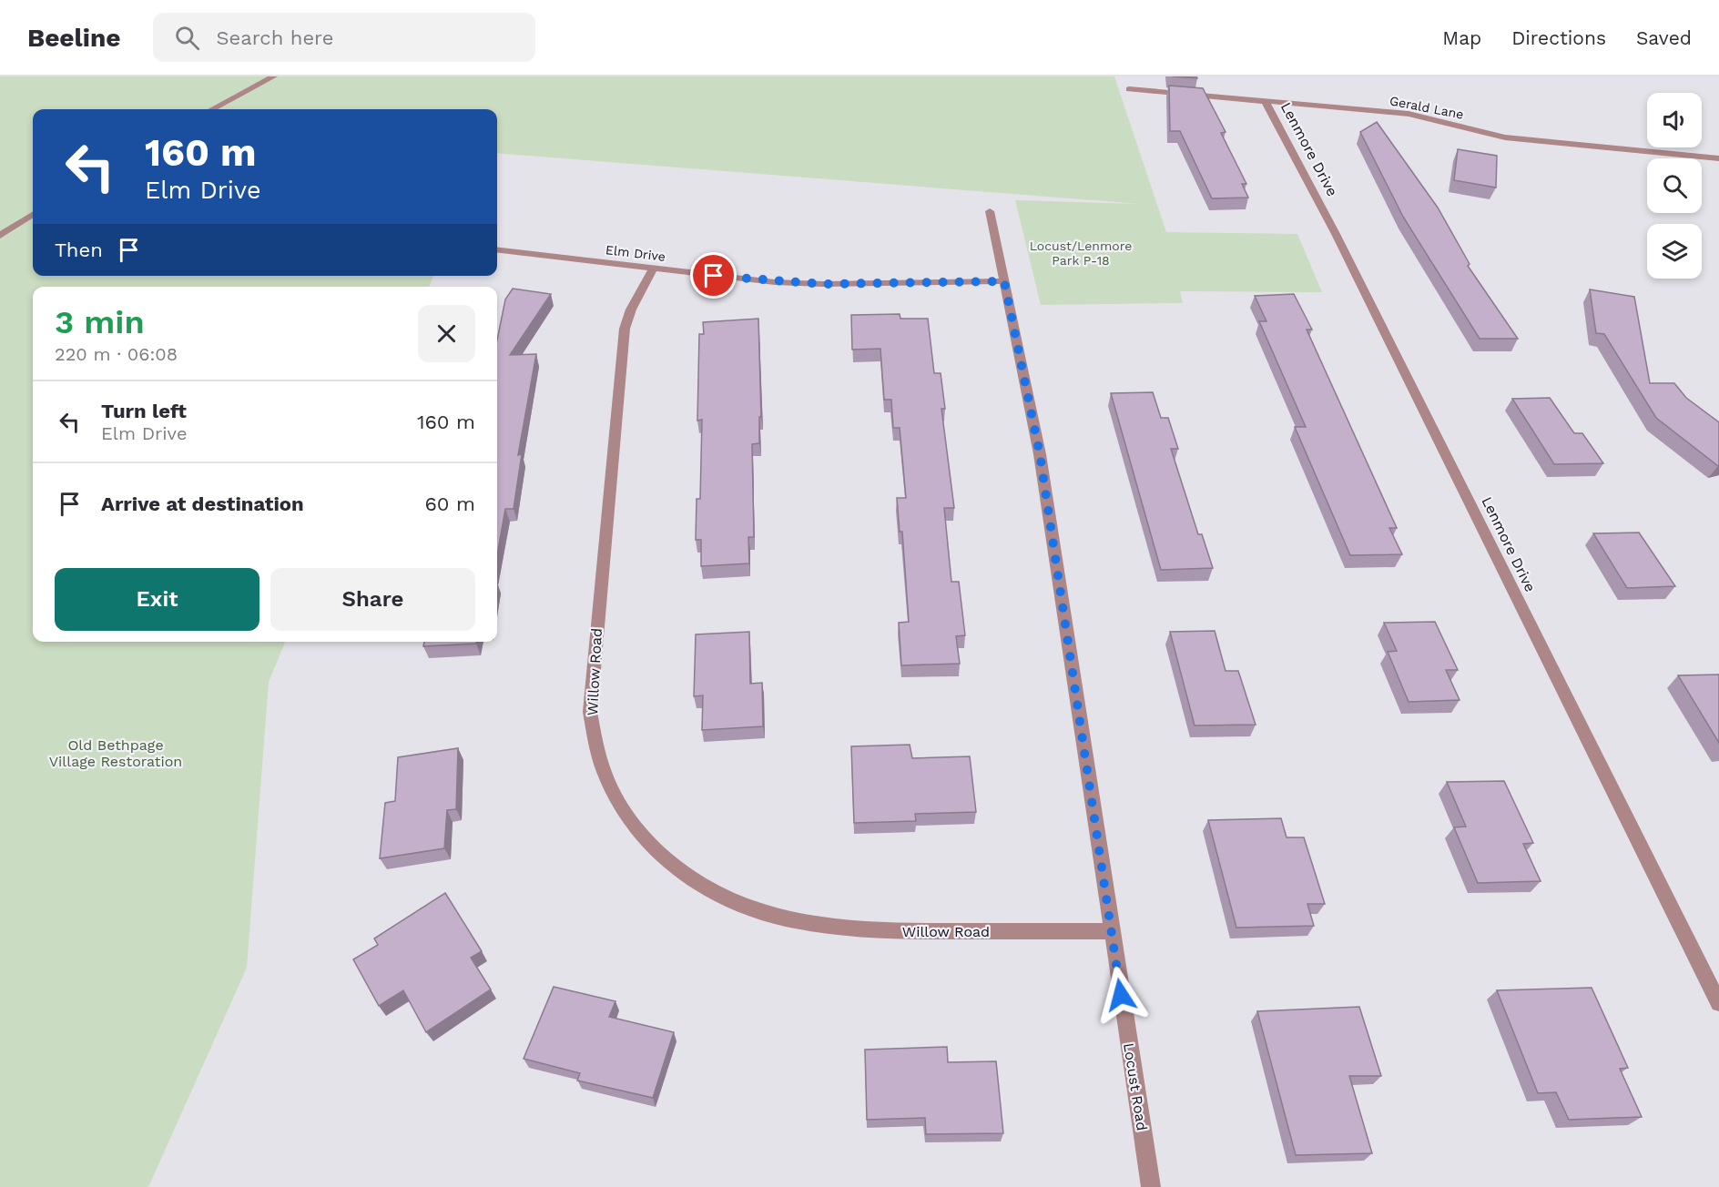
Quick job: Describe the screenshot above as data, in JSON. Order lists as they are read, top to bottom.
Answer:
{
  "streets": {
    "street": [
      "Gerald Lane",
      "Lenmore Drive",
      "Elm Drive",
      "Willow Road",
      "Locust Road"
    ]
  },
  "crossings": [
    ["Gerald Lane", "Lenmore Drive"],
    ["Elm Drive", "Willow Road"],
    ["Elm Drive", "Locust Road"],
    ["Willow Road", "Locust Road"]
  ],
  "parks": ["Locust/Lenmore Park P-18", "Old Bethpage Village Restoration"],
  "page": {
    "header": "Beeline",
    "search": "Search here",
    "nav": ["Map", "Directions", "Saved"],
    "turn": ["160 m", "Elm Drive"],
    "then": "Then",
    "heading": ["3 min", "220 m · 06:08"],
    "list": [
      {
        "name": "Turn left",
        "note": "Elm Drive",
        "value": "160 m"
      },
      {
        "name": "Arrive at destination",
        "value": "60 m"
      }
    ],
    "buttons": ["Exit", "Share"]
  }
}
